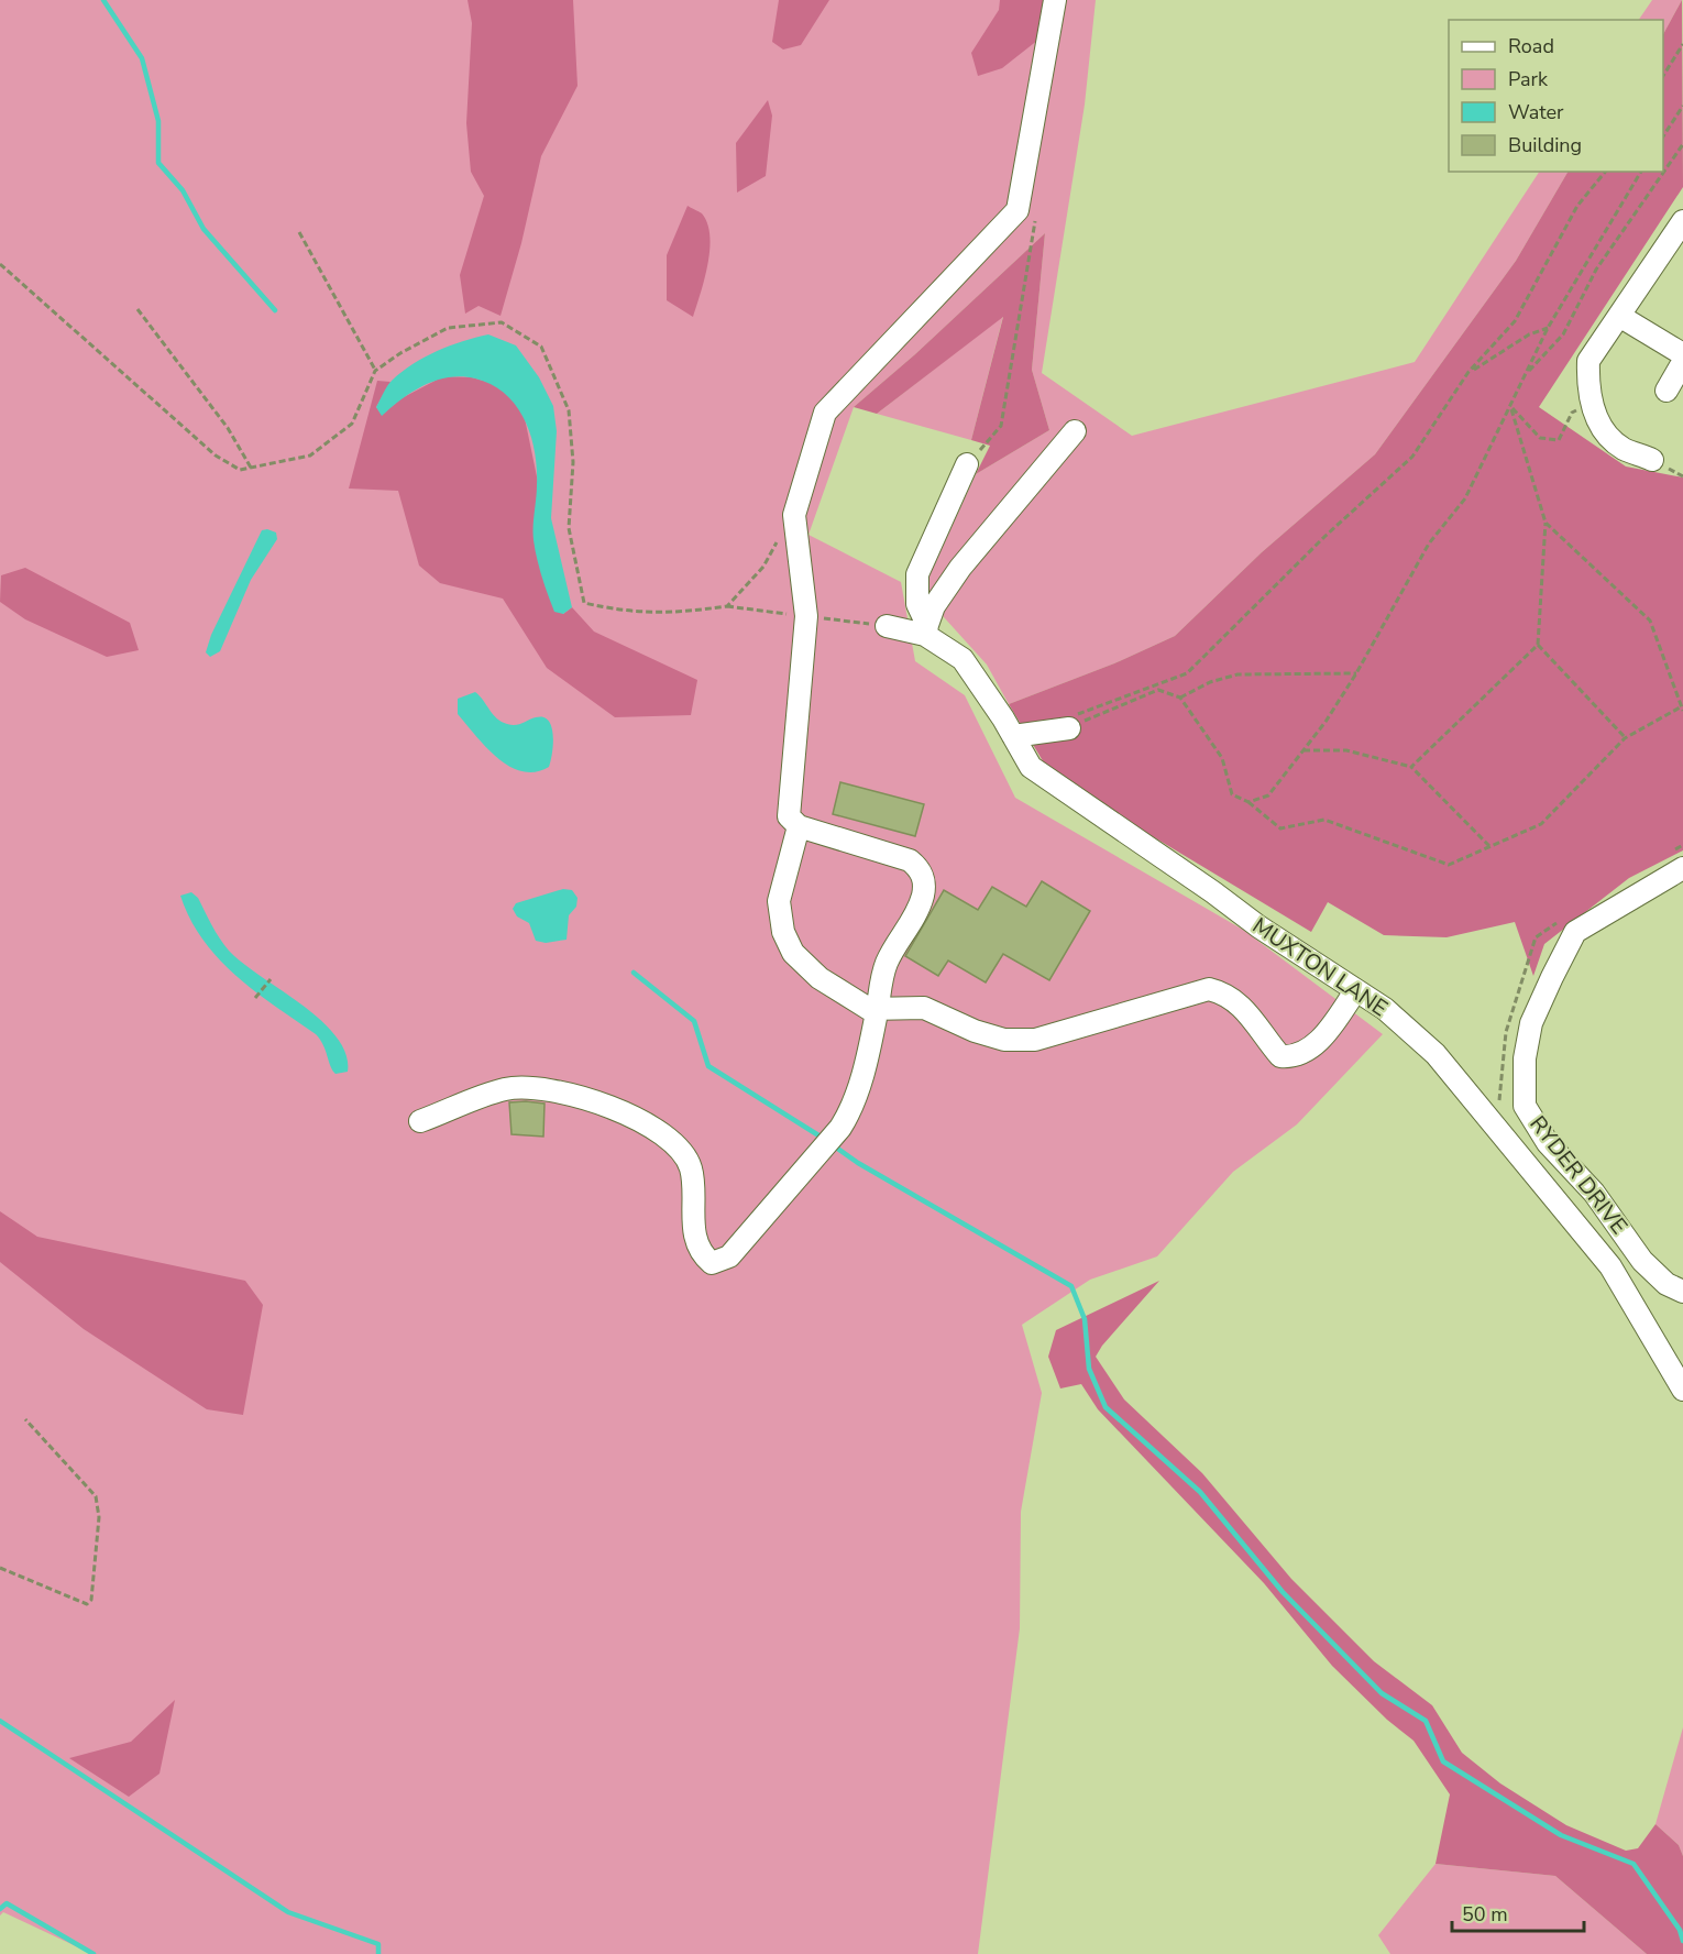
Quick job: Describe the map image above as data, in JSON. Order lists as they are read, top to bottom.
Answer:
{
  "streets": {
    "street": ["MUXTON LANE", "RYDER DRIVE"]
  },
  "legend": [
    "Road",
    "Park",
    "Water",
    "Building"
  ],
  "scale_bar": "50 m"
}
